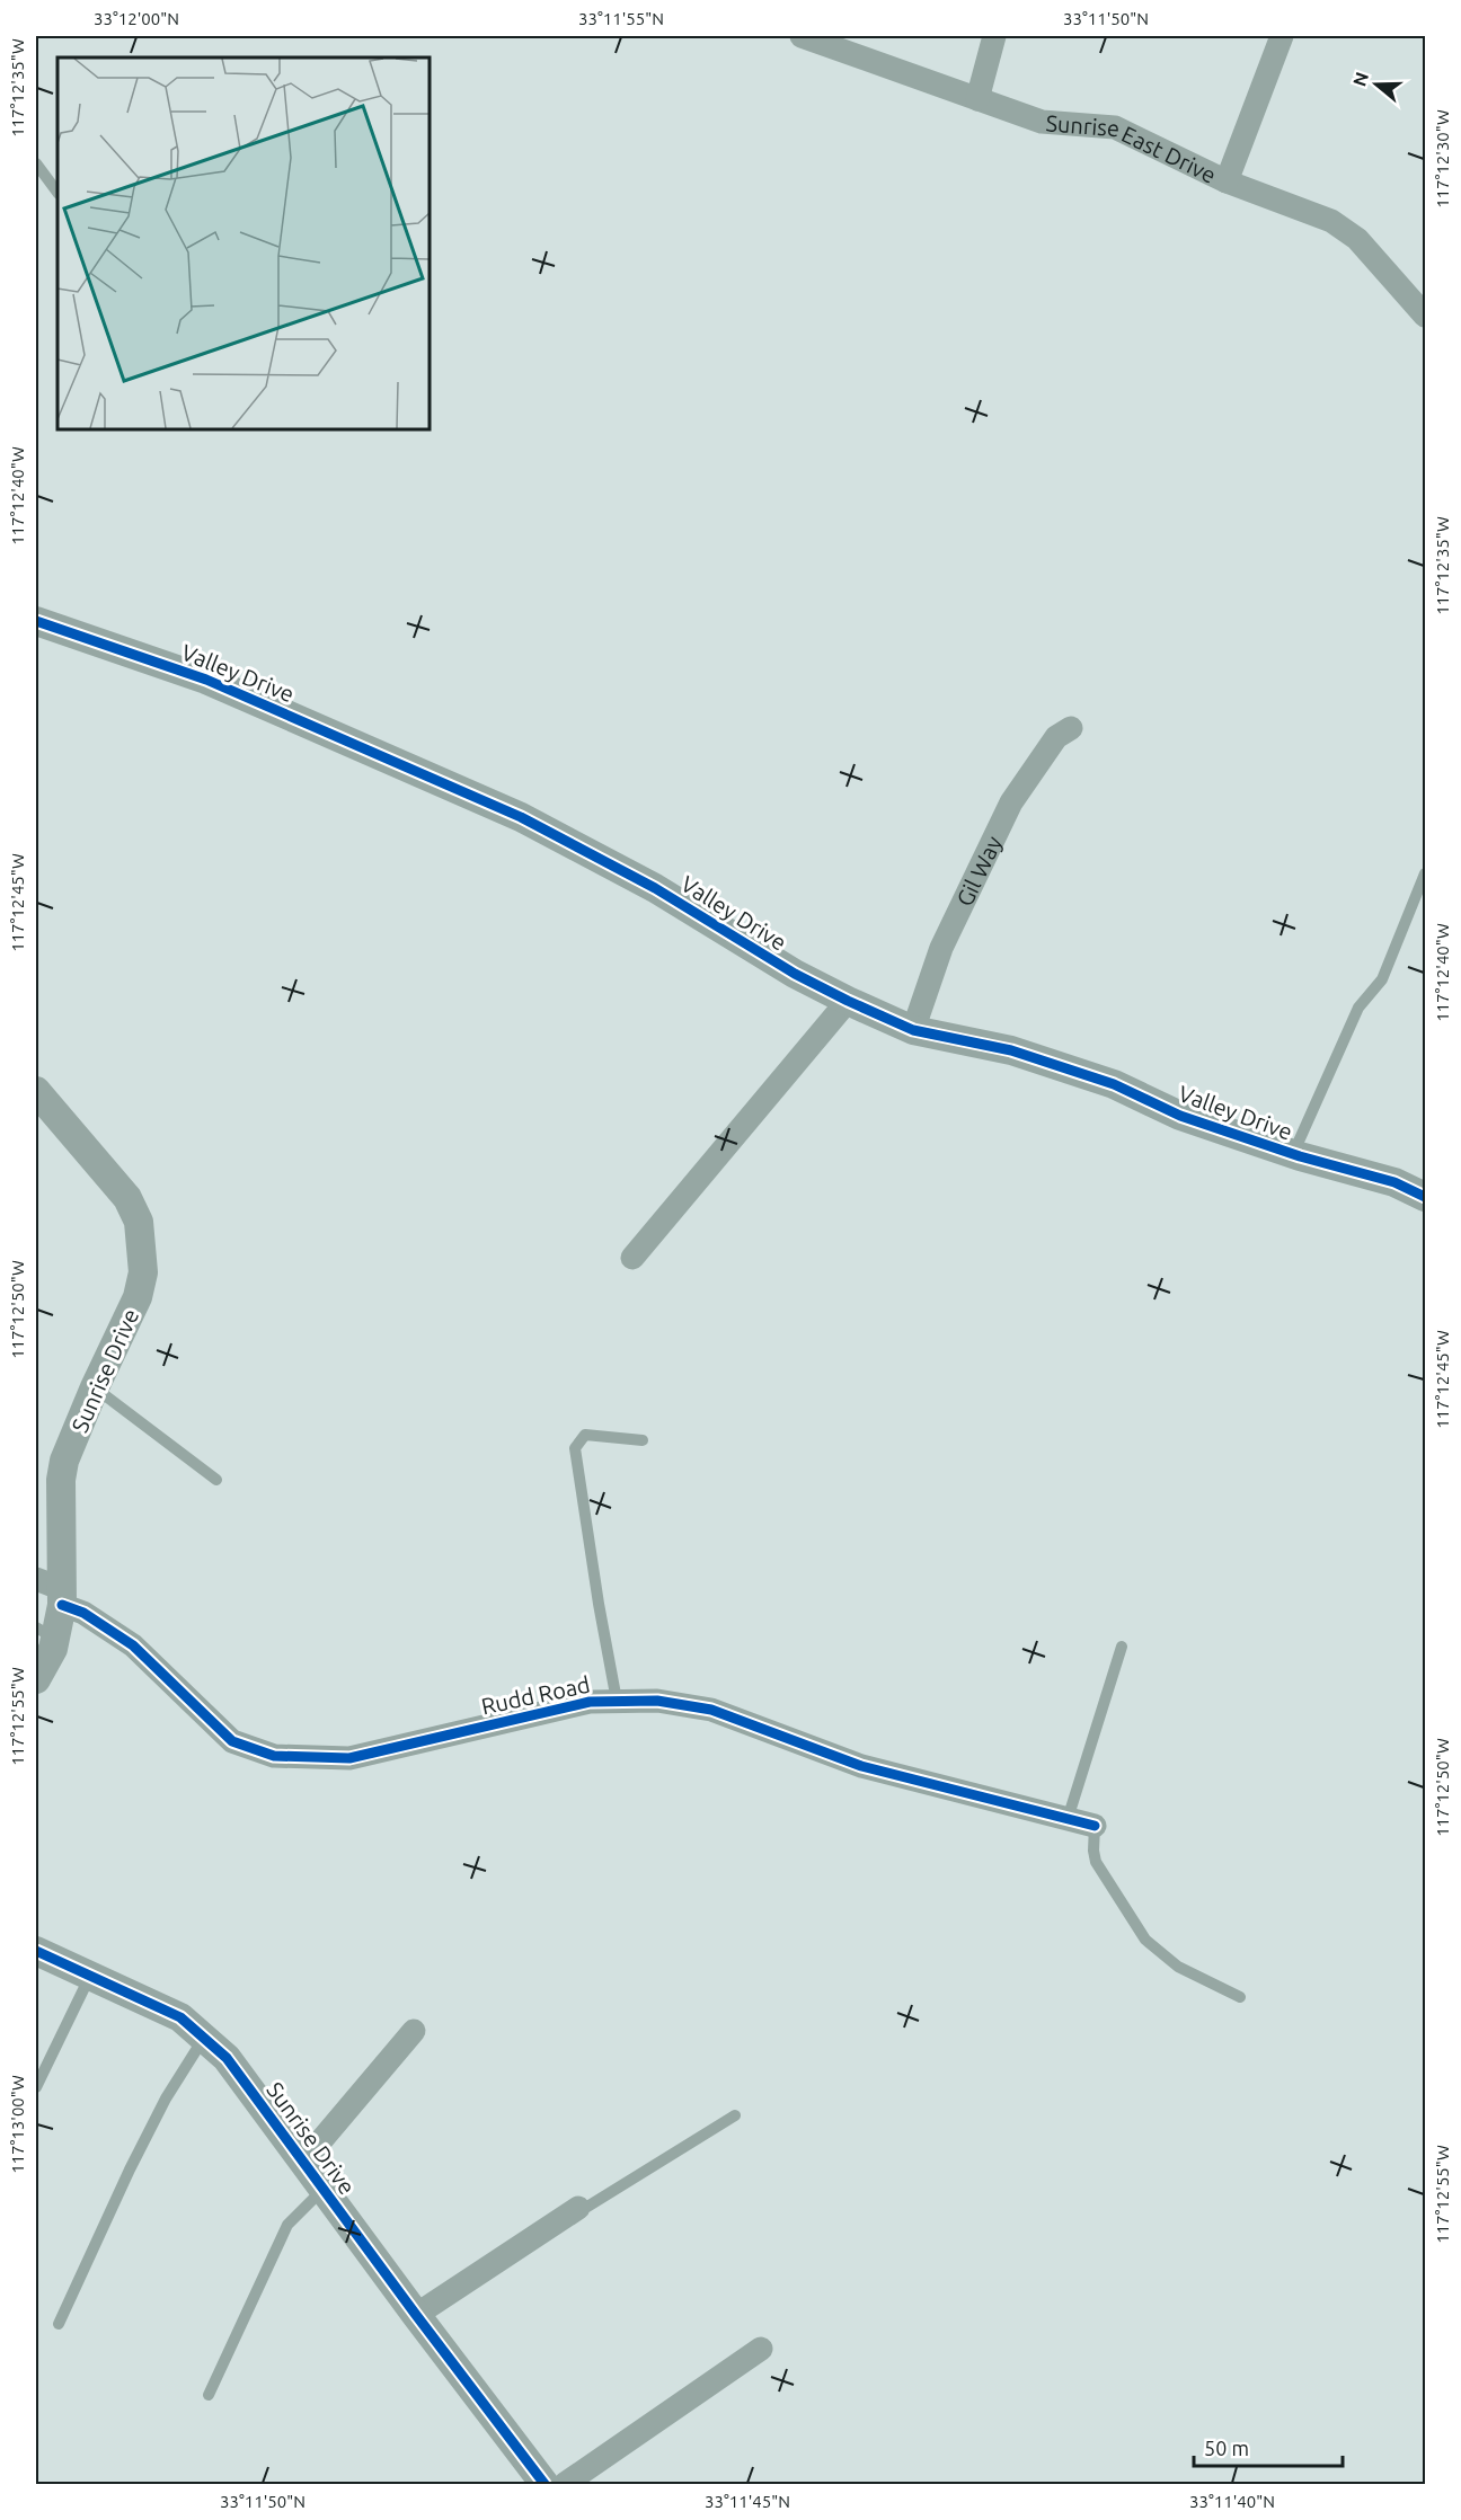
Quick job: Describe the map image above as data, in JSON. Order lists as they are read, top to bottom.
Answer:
{
  "streets": {
    "street": [
      "Sunrise East Drive",
      "Valley Drive",
      "Gil Way",
      "Sunrise Drive",
      "Rudd Road"
    ]
  },
  "crossings": [
    ["Valley Drive", "Gil Way"],
    ["Sunrise Drive", "Rudd Road"]
  ],
  "scale_bar": "50 m",
  "north": "left",
  "coordinates": [
    "33°12'00\"N",
    "33°11'55\"N",
    "33°11'50\"N",
    "117°12'35\"W",
    "117°12'30\"W",
    "117°12'40\"W",
    "117°12'45\"W",
    "117°12'50\"W",
    "117°12'55\"W",
    "117°13'00\"W",
    "33°11'45\"N",
    "33°11'40\"N"
  ]
}
